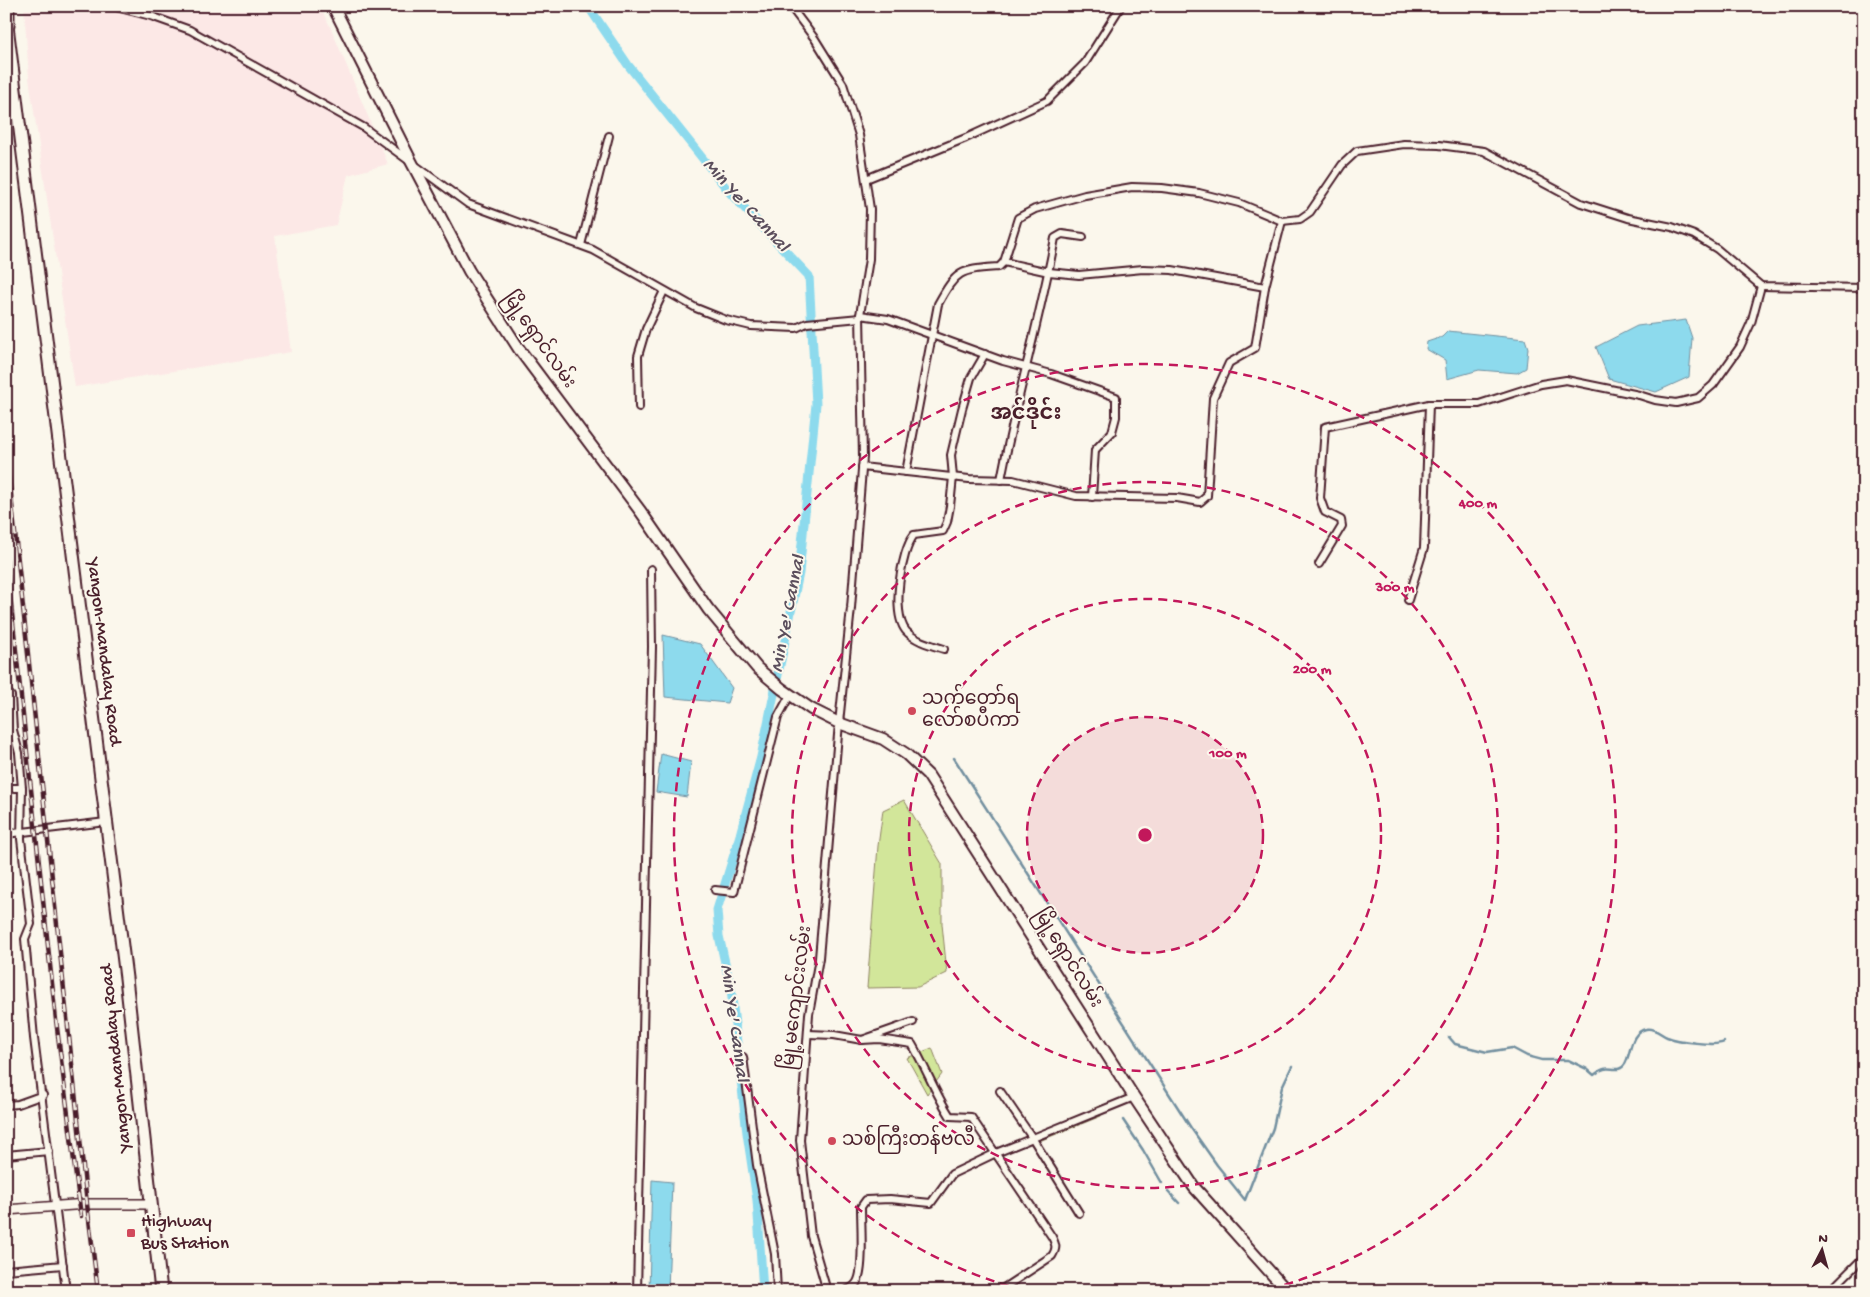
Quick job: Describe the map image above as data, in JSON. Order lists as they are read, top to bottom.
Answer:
{
  "streets": {
    "highway": ["Yangon-Mandalay Road"],
    "main road": ["မြို့ရှောင်လမ်း"],
    "street": ["မြို့မကျောင်းလမ်း"]
  },
  "crossings": [
    ["မြို့ရှောင်လမ်း", "မြို့မကျောင်းလမ်း"]
  ],
  "districts": ["အင်ဒိုင်း"],
  "water": ["Min Ye' Cannal"],
  "places": {
    "other": ["သက်တော်ရ လော်စပီကာ", "သစ်ကြီးတန်ဗလီ"],
    "transit": ["Highway Bus Station"]
  },
  "north": "top",
  "rings": [
    "400 m",
    "300 m",
    "200 m",
    "100 m"
  ]
}
